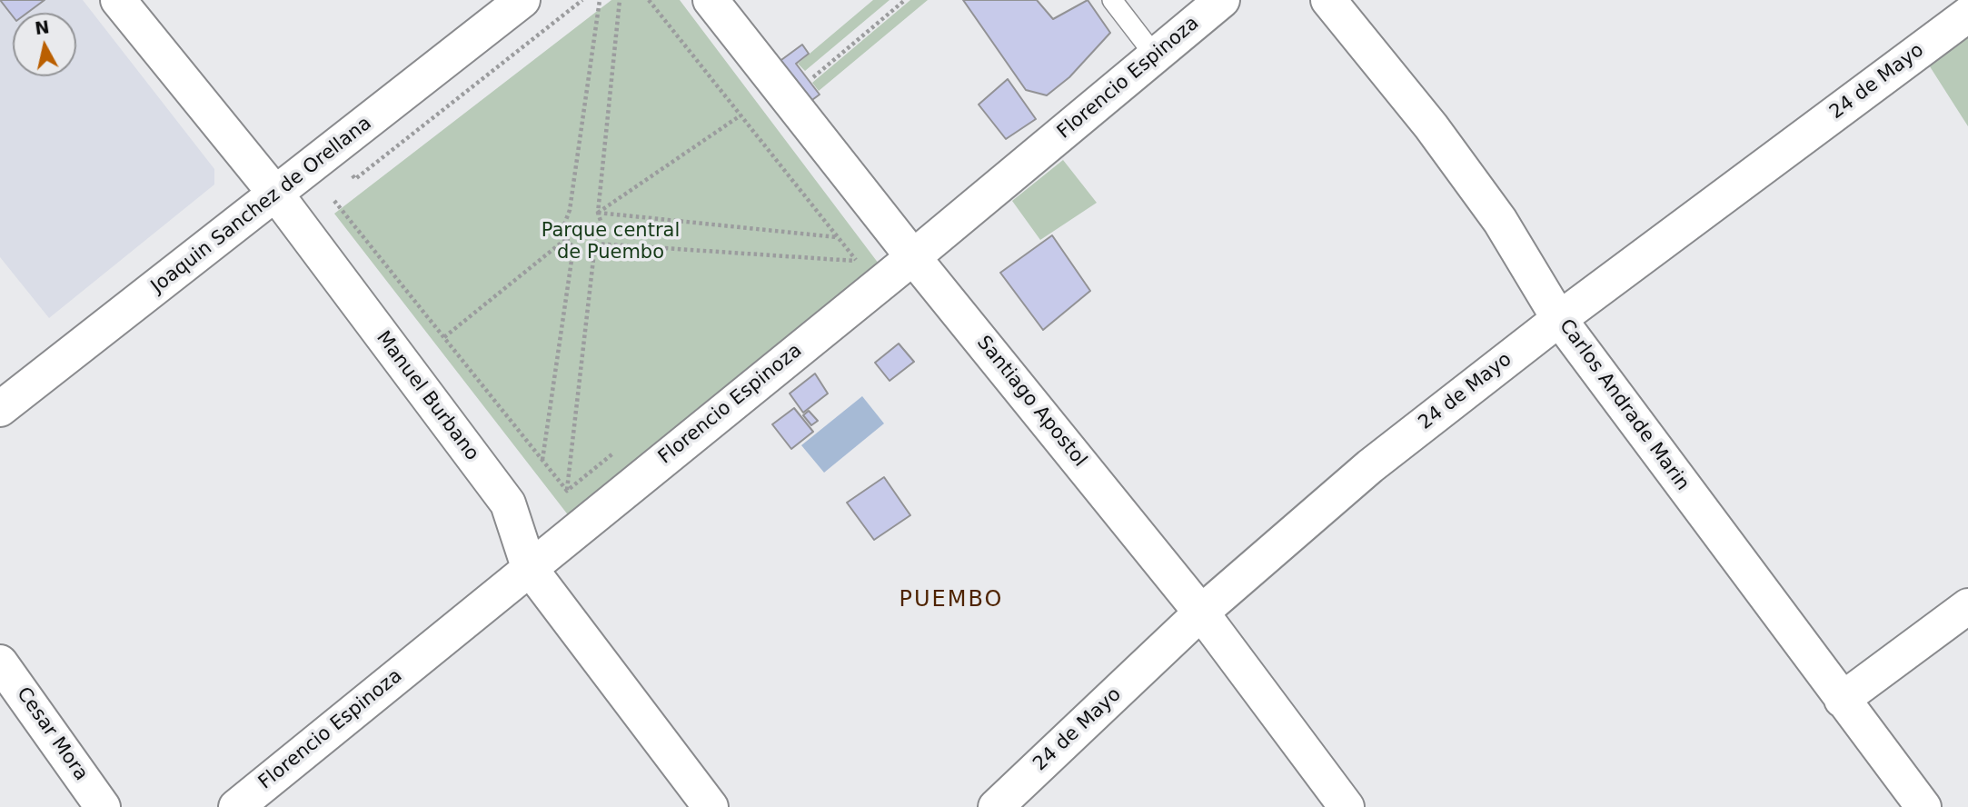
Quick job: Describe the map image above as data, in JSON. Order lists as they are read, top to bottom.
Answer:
{
  "streets": {
    "street": [
      "Florencio Espinoza",
      "24 de Mayo",
      "Joaquin Sanchez de Orellana",
      "Manuel Burbano",
      "Santiago Apostol",
      "Carlos Andrade Marin",
      "Cesar Mora"
    ]
  },
  "crossings": [
    ["Florencio Espinoza", "Manuel Burbano"],
    ["Florencio Espinoza", "Santiago Apostol"],
    ["24 de Mayo", "Santiago Apostol"],
    ["24 de Mayo", "Carlos Andrade Marin"],
    ["Joaquin Sanchez de Orellana", "Manuel Burbano"]
  ],
  "districts": ["PUEMBO"],
  "parks": ["Parque central de Puembo"],
  "north": "top"
}
